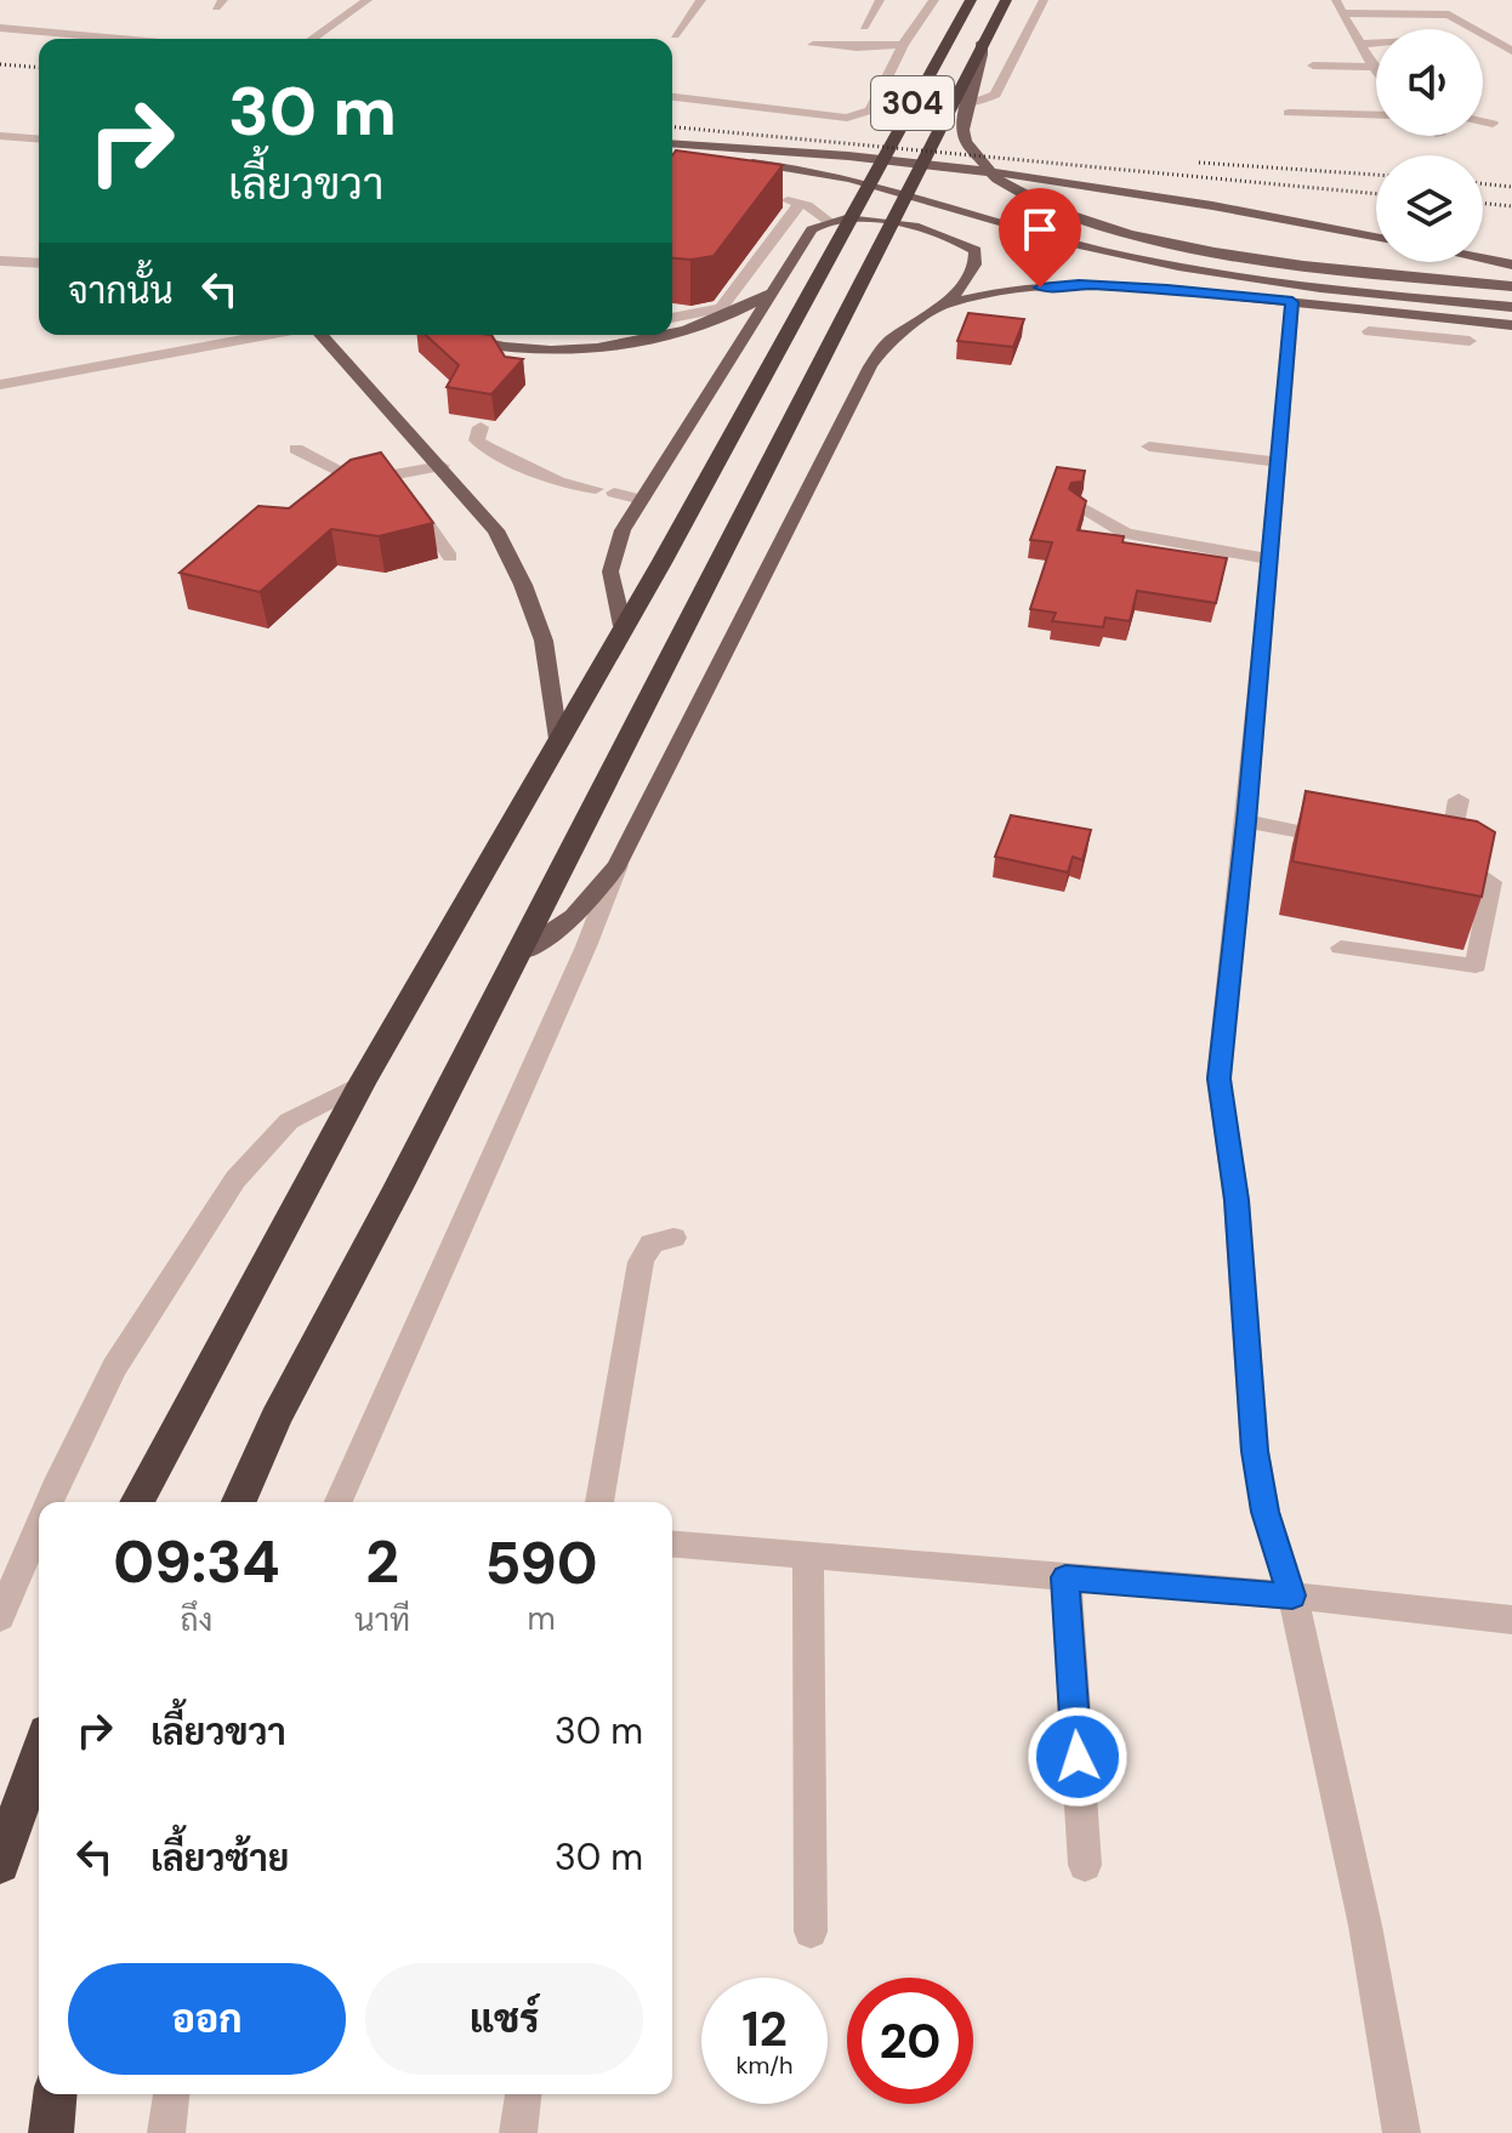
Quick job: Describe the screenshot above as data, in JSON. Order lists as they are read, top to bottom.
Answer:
{
  "streets": {
    "highway": ["304"]
  },
  "page": {
    "turn": ["30 m", "เลี้ยวขวา"],
    "then": "จากนั้น",
    "eta": [
      "09:34",
      "ถึง",
      "2",
      "นาที",
      "590",
      "m"
    ],
    "list": [
      {
        "name": "เลี้ยวขวา",
        "value": "30 m"
      },
      {
        "name": "เลี้ยวซ้าย",
        "value": "30 m"
      }
    ],
    "buttons": ["ออก", "แชร์"],
    "speed": "12 km/h",
    "limit": "20"
  }
}
